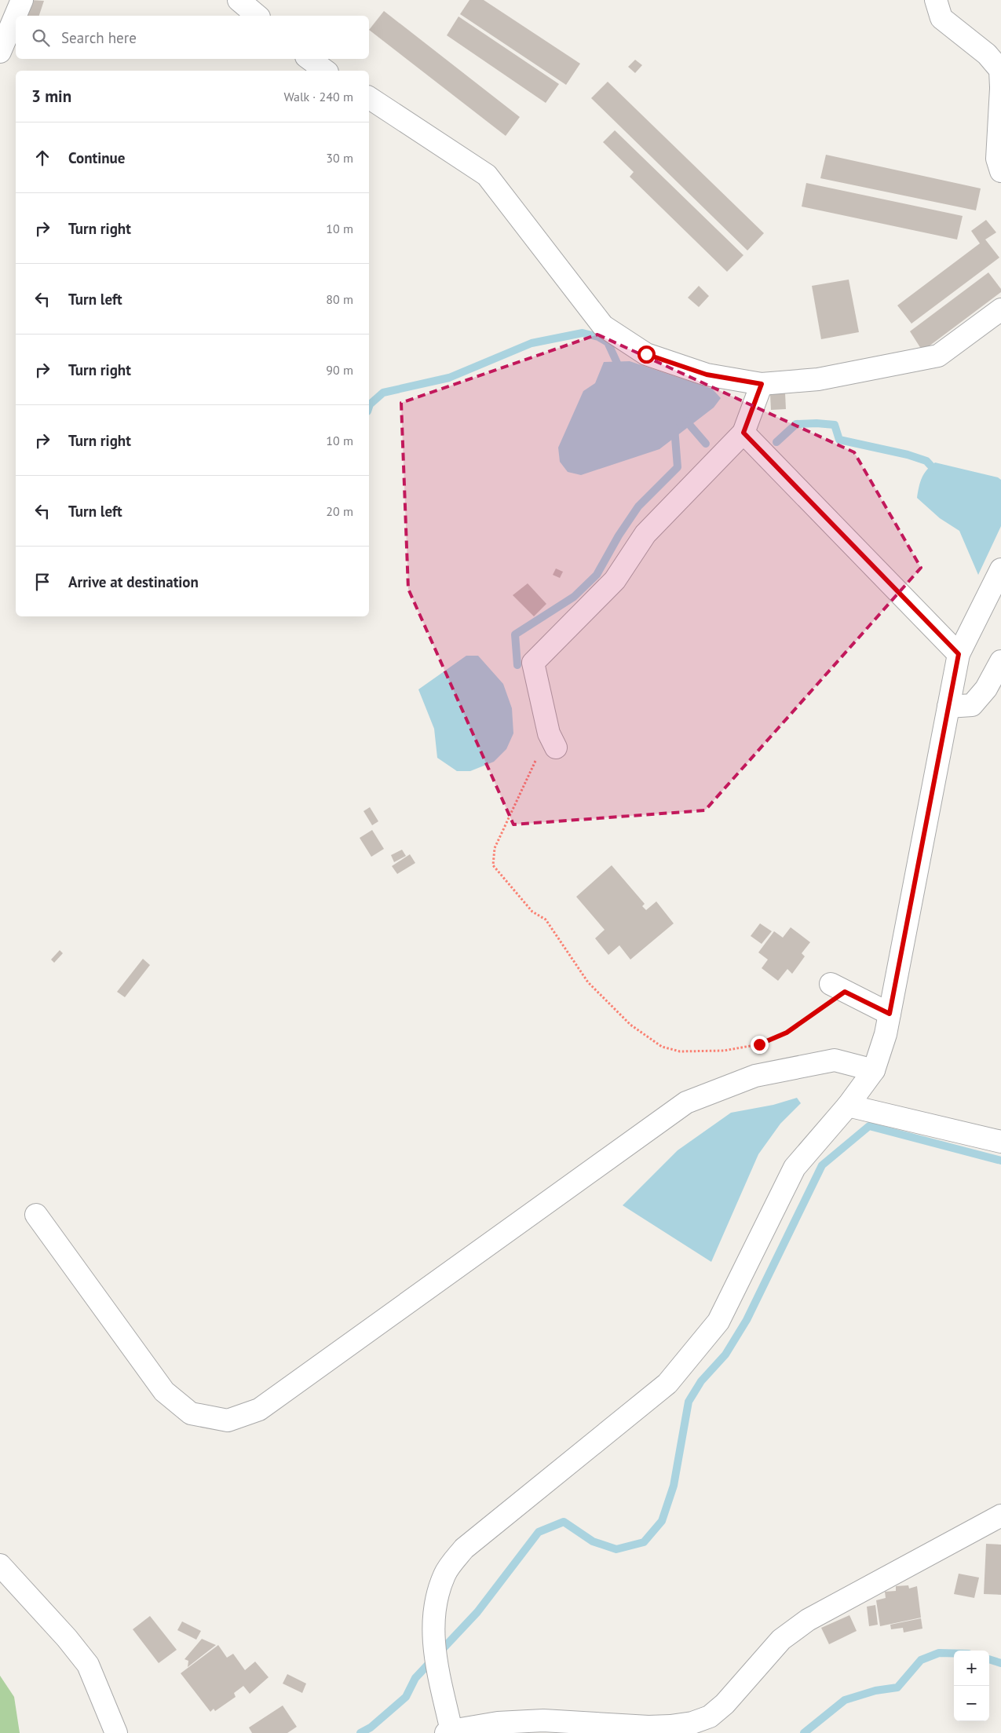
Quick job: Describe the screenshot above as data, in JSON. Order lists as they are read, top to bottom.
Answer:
{
  "page": {
    "search": "Search here",
    "heading": ["3 min", "Walk · 240 m"],
    "list": [
      ["Continue", "30 m"],
      ["Turn right", "10 m"],
      ["Turn left", "80 m"],
      ["Turn right", "90 m"],
      ["Turn right", "10 m"],
      ["Turn left", "20 m"],
      "Arrive at destination"
    ],
    "map_buttons": ["+", "−"]
  }
}
